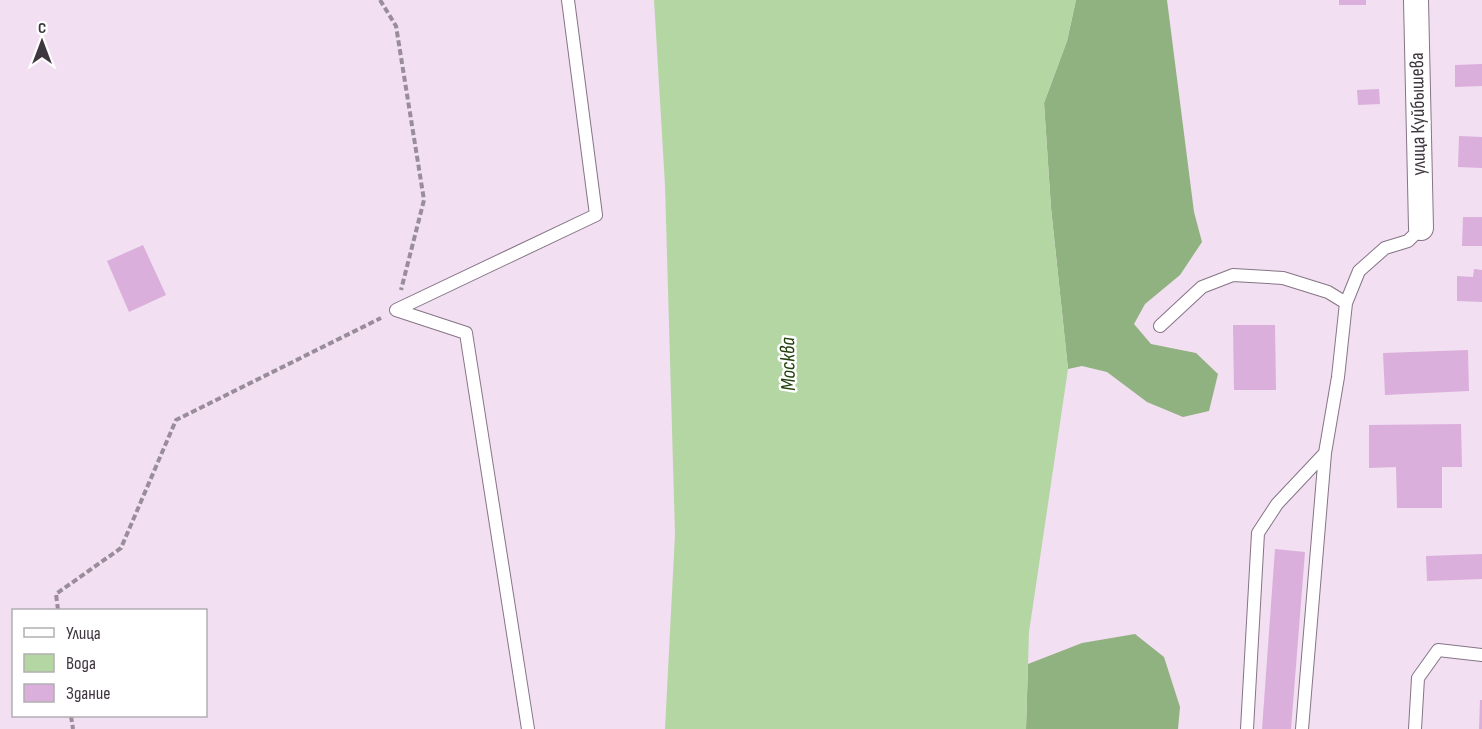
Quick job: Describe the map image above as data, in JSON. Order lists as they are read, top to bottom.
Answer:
{
  "streets": {
    "street": ["улица Куйбышева"]
  },
  "water": ["Москва"],
  "legend": ["Улица", "Вода", "Здание"],
  "north": "top"
}
